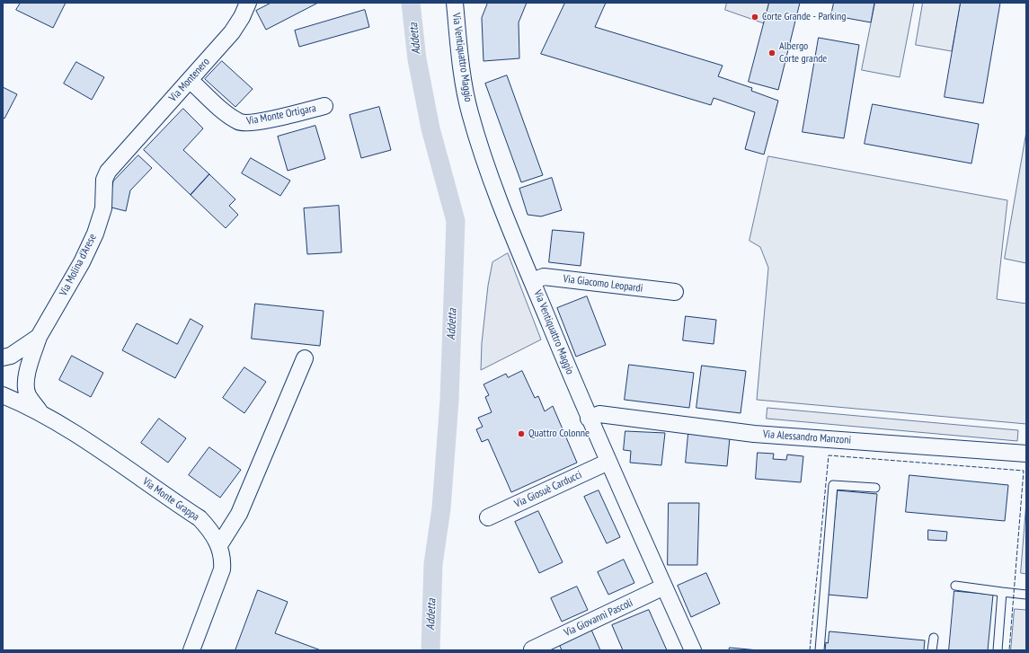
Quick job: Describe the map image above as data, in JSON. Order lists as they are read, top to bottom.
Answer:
{
  "streets": {
    "street": [
      "Via Ventiquattro Maggio",
      "Via Montenero",
      "Via Monte Ortigara",
      "Via Molina d'Arese",
      "Via Giacomo Leopardi",
      "Via Alessandro Manzoni",
      "Via Giosuè Carducci",
      "Via Monte Grappa",
      "Via Giovanni Pascoli"
    ]
  },
  "crossings": [
    ["Via Ventiquattro Maggio", "Via Giacomo Leopardi"],
    ["Via Ventiquattro Maggio", "Via Alessandro Manzoni"],
    ["Via Ventiquattro Maggio", "Via Giosuè Carducci"],
    ["Via Ventiquattro Maggio", "Via Giovanni Pascoli"],
    ["Via Montenero", "Via Monte Ortigara"],
    ["Via Montenero", "Via Molina d'Arese"]
  ],
  "water": ["Addetta"],
  "places": ["Corte Grande - Parking", "Albergo Corte grande", "Quattro Colonne"]
}
